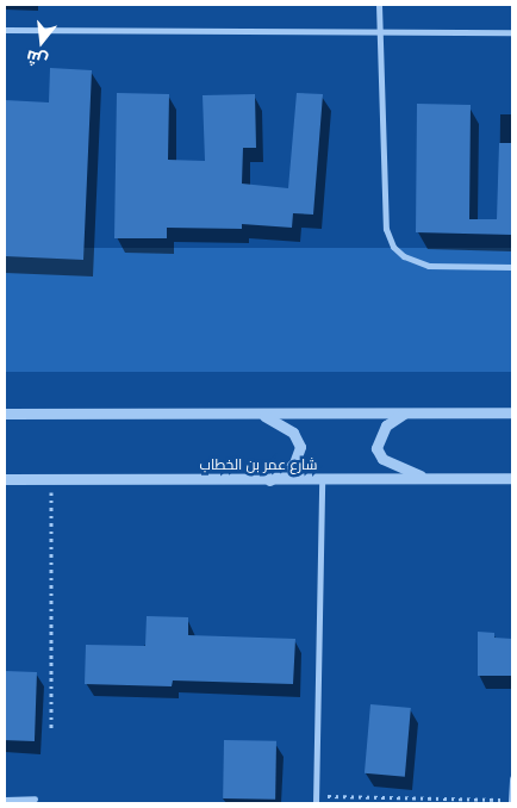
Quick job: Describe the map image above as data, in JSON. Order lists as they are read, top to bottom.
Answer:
{
  "streets": {
    "street": ["شارع عمر بن الخطاب"]
  },
  "north": "bottom"
}
